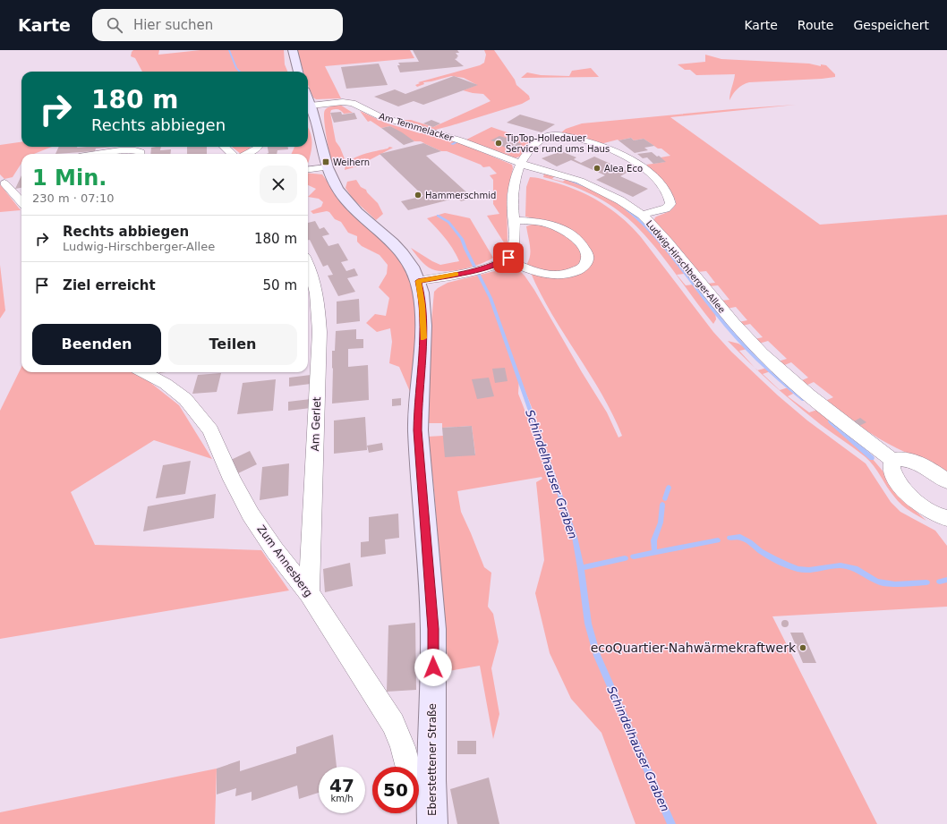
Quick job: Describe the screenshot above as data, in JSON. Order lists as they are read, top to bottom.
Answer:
{
  "streets": {
    "main road": ["Eberstettener Straße"],
    "street": [
      "Am Temmelacker",
      "Ludwig-Hirschberger-Allee",
      "Am Gerlet",
      "Zum Annesberg"
    ]
  },
  "crossings": [
    ["Am Temmelacker", "Ludwig-Hirschberger-Allee"],
    ["Am Temmelacker", "Eberstettener Straße"],
    ["Am Gerlet", "Zum Annesberg"]
  ],
  "water": ["Schindelhauser Graben"],
  "places": {
    "other": [
      "TipTop-Holledauer Service rund ums Haus",
      "Alea Eco",
      "Hammerschmid",
      "ecoQuartier-Nahwärmekraftwerk"
    ],
    "transit": ["Weihern"]
  },
  "page": {
    "header": "Karte",
    "search": "Hier suchen",
    "nav": ["Karte", "Route", "Gespeichert"],
    "turn": ["180 m", "Rechts abbiegen"],
    "heading": ["1 Min.", "230 m · 07:10"],
    "list": [
      {
        "name": "Rechts abbiegen",
        "note": "Ludwig-Hirschberger-Allee",
        "value": "180 m"
      },
      {
        "name": "Ziel erreicht",
        "value": "50 m"
      }
    ],
    "buttons": ["Beenden", "Teilen"],
    "speed": "47 km/h",
    "limit": "50"
  }
}
